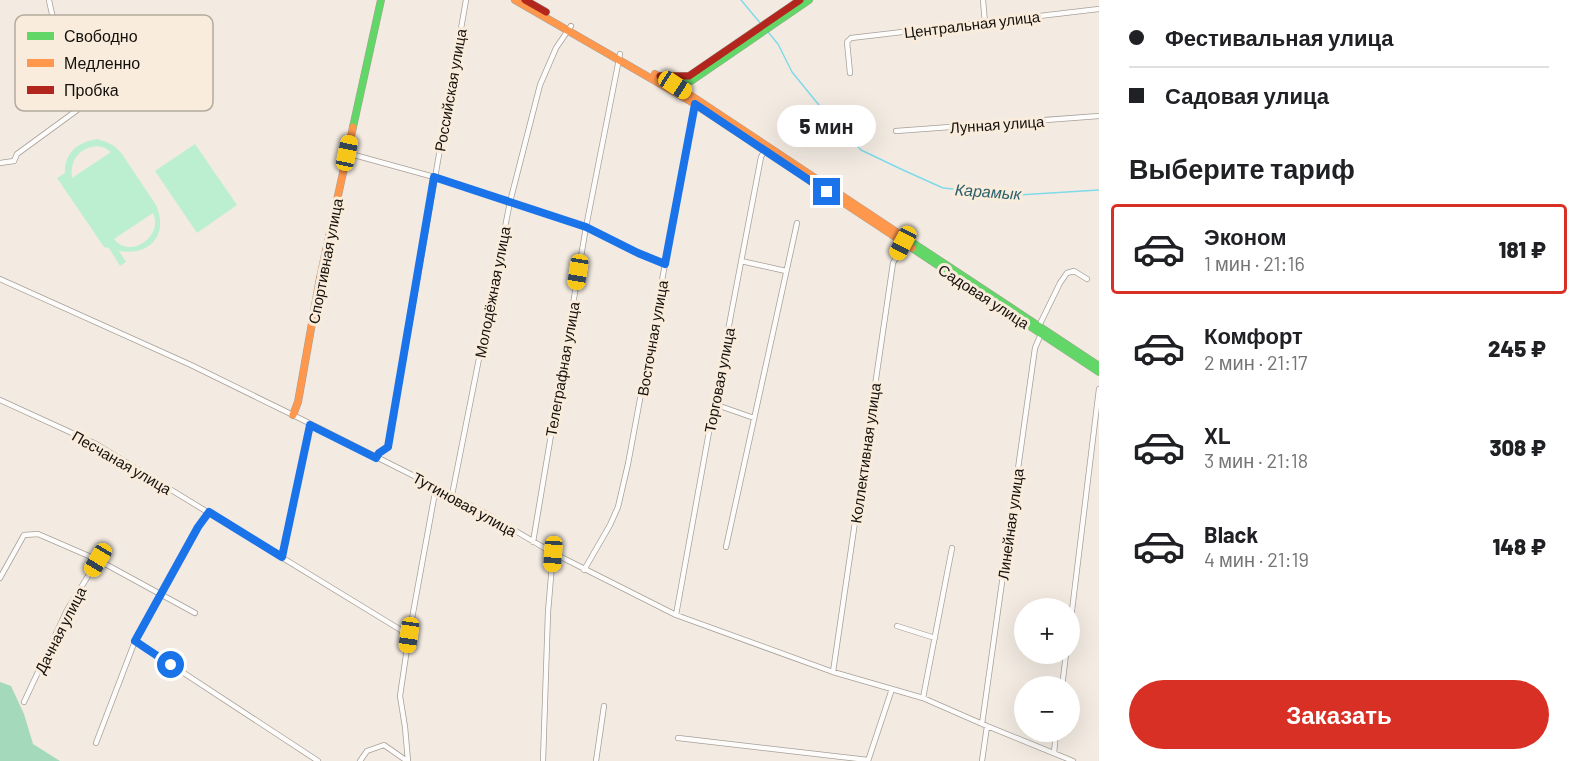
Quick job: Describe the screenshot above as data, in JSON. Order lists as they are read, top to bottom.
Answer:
{
  "streets": {
    "street": [
      "Центральная улица",
      "Российская улица",
      "Лунная улица",
      "Спортивная улица",
      "Молодёжная улица",
      "Садовая улица",
      "Восточная улица",
      "Телеграфная улица",
      "Торговая улица",
      "Коллективная улица",
      "Песчаная улица",
      "Тутиновая улица",
      "Линейная улица",
      "Дачная улица"
    ]
  },
  "crossings": [
    ["Российская улица", "Тутиновая улица"],
    ["Спортивная улица", "Тутиновая улица"],
    ["Молодёжная улица", "Тутиновая улица"],
    ["Садовая улица", "Восточная улица"],
    ["Садовая улица", "Торговая улица"],
    ["Садовая улица", "Коллективная улица"],
    ["Садовая улица", "Линейная улица"],
    ["Восточная улица", "Тутиновая улица"],
    ["Телеграфная улица", "Тутиновая улица"],
    ["Торговая улица", "Тутиновая улица"],
    ["Коллективная улица", "Тутиновая улица"],
    ["Тутиновая улица", "Линейная улица"]
  ],
  "water": ["Карамык"],
  "legend": ["Свободно", "Медленно", "Пробка"],
  "page": {
    "banner": ["Фестивальная улица", "Садовая улица"],
    "bubble": "5 мин",
    "heading": "Выберите тариф",
    "list": [
      {
        "name": "Эконом",
        "note": "1 мин · 21:16",
        "value": "181 ₽"
      },
      {
        "name": "Комфорт",
        "note": "2 мин · 21:17",
        "value": "245 ₽"
      },
      {
        "name": "XL",
        "note": "3 мин · 21:18",
        "value": "308 ₽"
      },
      {
        "name": "Black",
        "note": "4 мин · 21:19",
        "value": "148 ₽"
      }
    ],
    "map_buttons": ["+", "−"],
    "buttons": "Заказать"
  }
}
